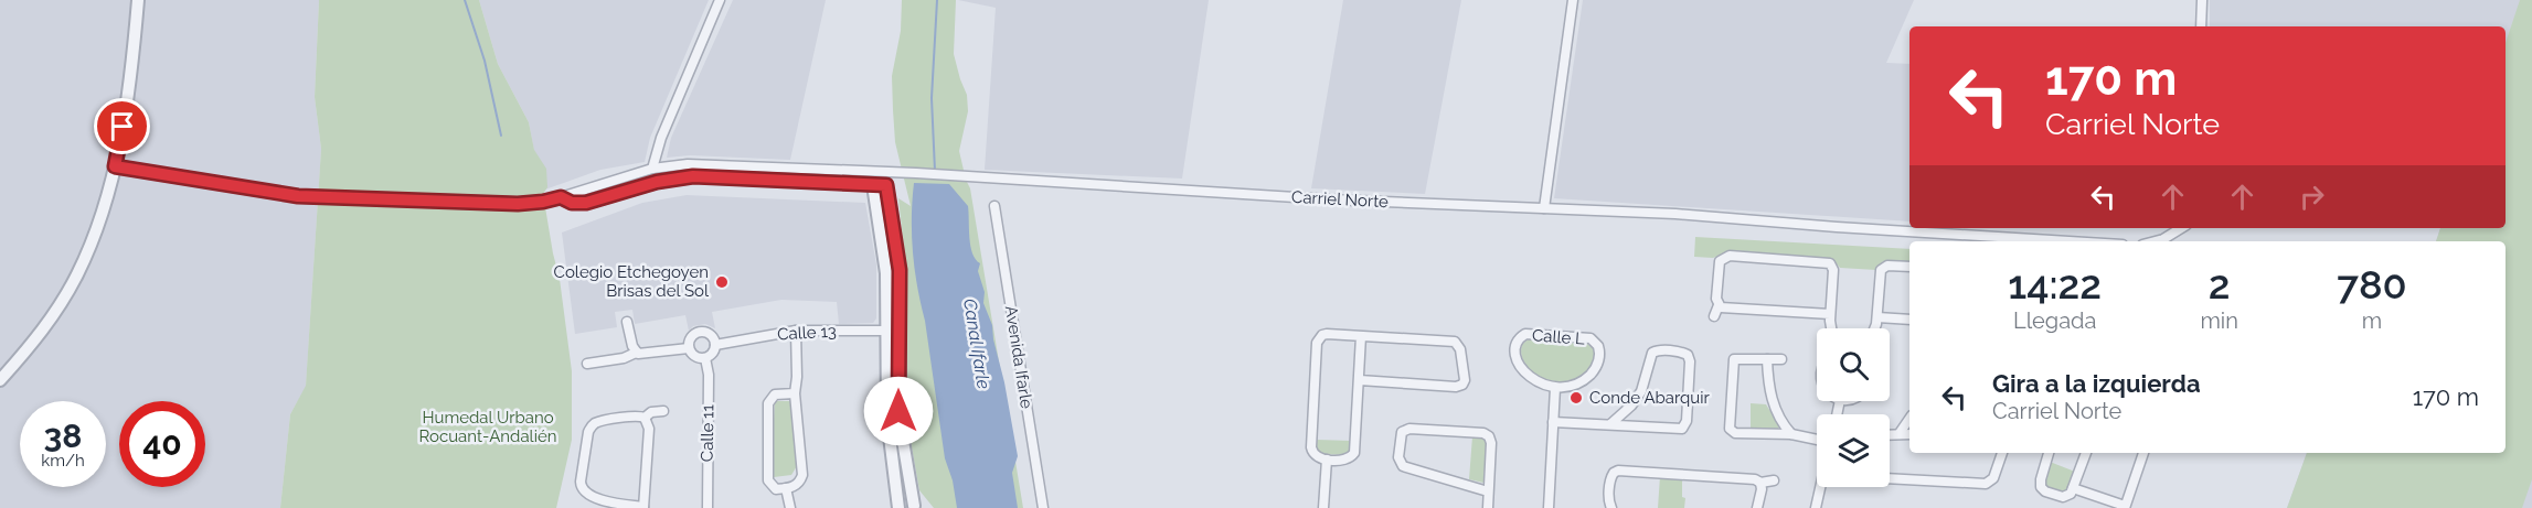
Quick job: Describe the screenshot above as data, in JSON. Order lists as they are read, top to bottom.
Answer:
{
  "streets": {
    "street": [
      "Carriel Norte",
      "Calle 13",
      "Calle L",
      "Avenida Ifarle",
      "Calle 11"
    ]
  },
  "crossings": [
    ["Calle 13", "Calle 11"]
  ],
  "water": ["Canal Ifarle"],
  "parks": ["Humedal Urbano Rocuant-Andalién"],
  "places": ["Colegio Etchegoyen Brisas del Sol", "Conde Abarquir"],
  "page": {
    "turn": ["170 m", "Carriel Norte"],
    "eta": [
      "14:22",
      "Llegada",
      "2",
      "min",
      "780",
      "m"
    ],
    "list": [
      {
        "name": "Gira a la izquierda",
        "note": "Carriel Norte",
        "value": "170 m"
      }
    ],
    "speed": "38 km/h",
    "limit": "40"
  }
}
